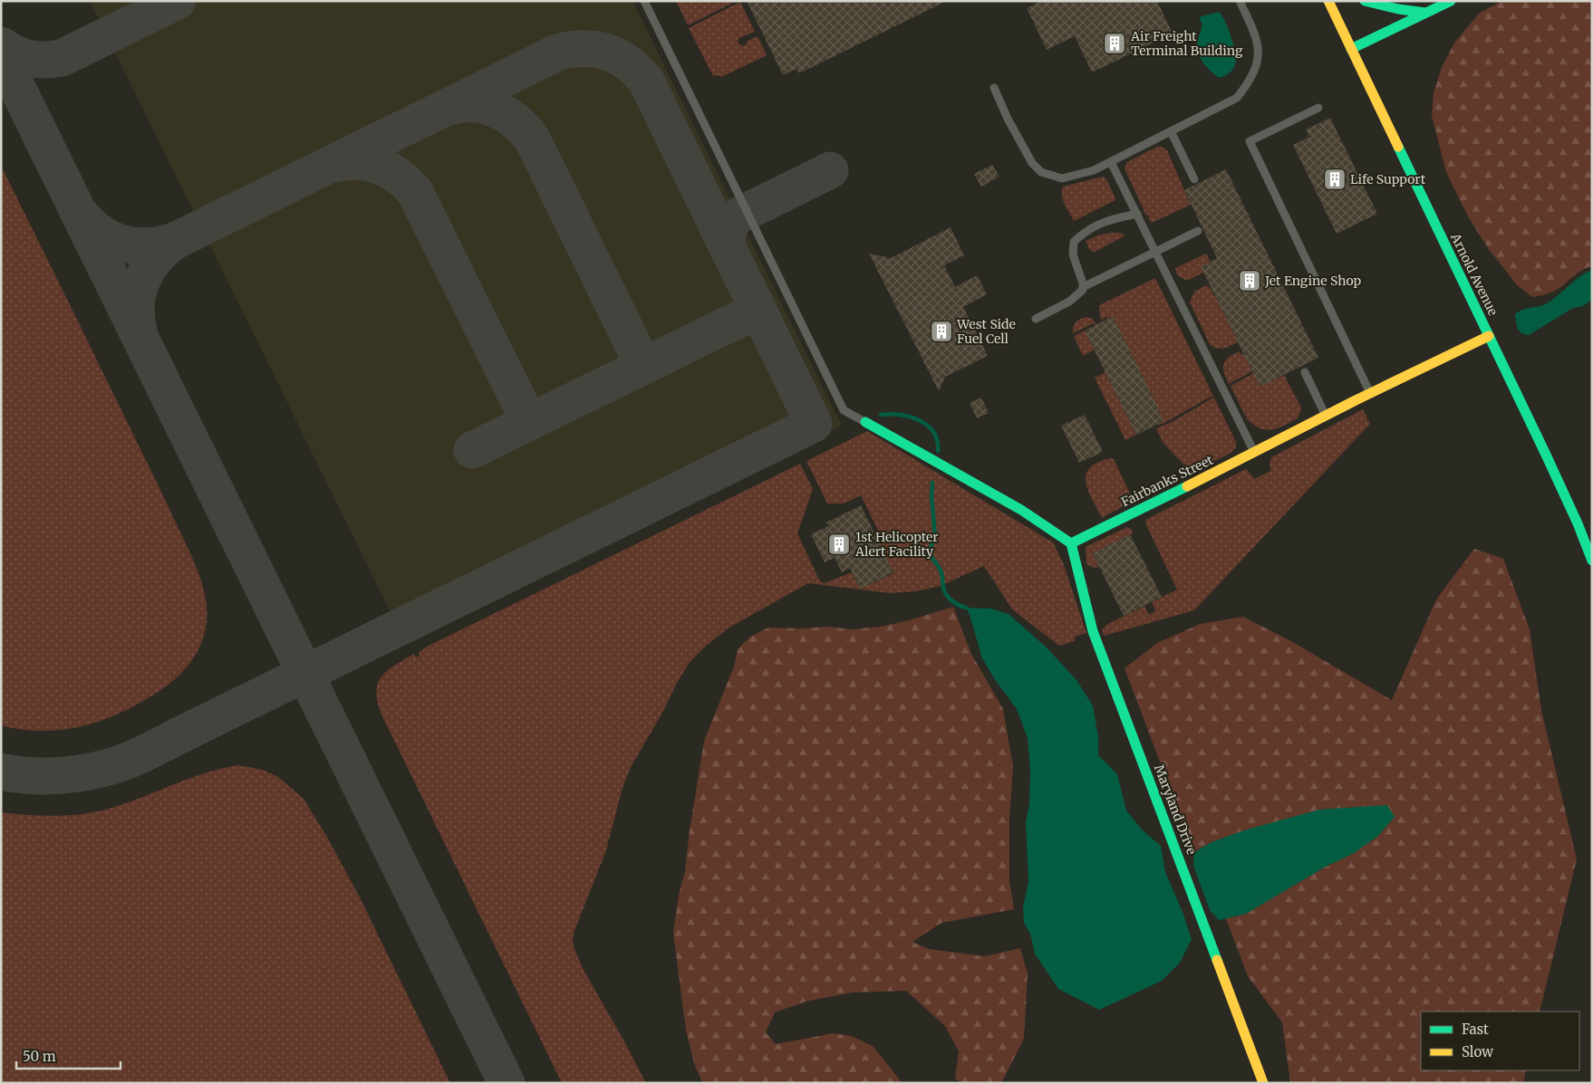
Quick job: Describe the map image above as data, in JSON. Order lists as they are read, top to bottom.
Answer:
{
  "streets": {
    "street": ["Arnold Avenue", "Fairbanks Street", "Maryland Drive"]
  },
  "crossings": [
    ["Arnold Avenue", "Fairbanks Street"],
    ["Fairbanks Street", "Maryland Drive"]
  ],
  "places": {
    "building": [
      "Air Freight Terminal Building",
      "Life Support",
      "Jet Engine Shop",
      "West Side Fuel Cell",
      "1st Helicopter Alert Facility"
    ]
  },
  "legend": ["Fast", "Slow"],
  "scale_bar": "50 m"
}
